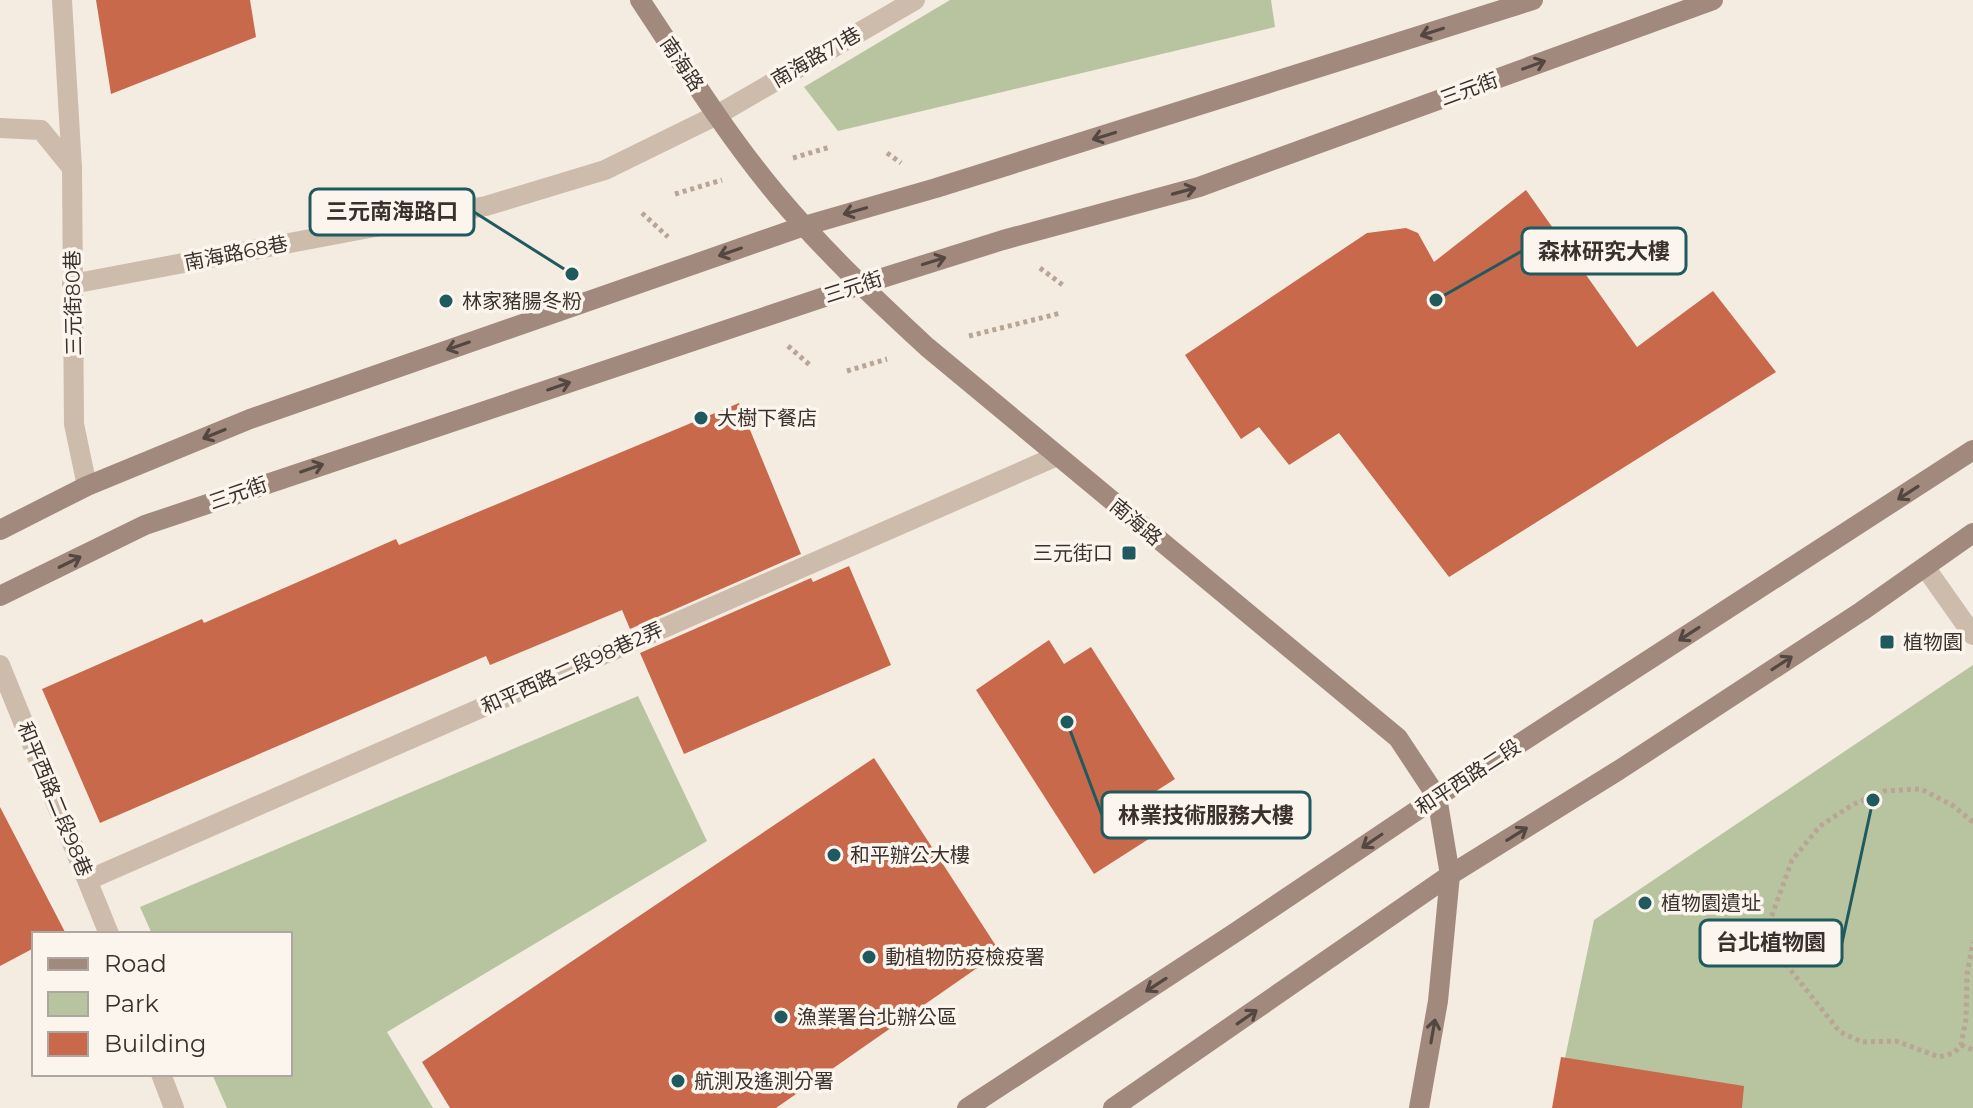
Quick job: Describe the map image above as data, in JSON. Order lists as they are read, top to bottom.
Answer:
{
  "streets": {
    "street": [
      "南海路71巷",
      "南海路",
      "三元街",
      "南海路68巷",
      "三元街80巷",
      "和平西路二段98巷2弄",
      "和平西路二段",
      "和平西路二段98巷"
    ]
  },
  "crossings": [
    ["南海路71巷", "南海路"],
    ["南海路71巷", "南海路68巷"],
    ["南海路", "三元街"],
    ["南海路", "南海路68巷"],
    ["南海路", "和平西路二段98巷2弄"],
    ["南海路", "和平西路二段"],
    ["南海路68巷", "三元街80巷"],
    ["和平西路二段98巷2弄", "和平西路二段98巷"]
  ],
  "places": {
    "other": [
      "三元南海路口",
      "森林研究大樓",
      "林家豬腸冬粉",
      "大樹下餐店",
      "林業技術服務大樓",
      "台北植物園",
      "和平辦公大樓",
      "植物園遺址",
      "動植物防疫檢疫署",
      "漁業署台北辦公區",
      "航測及遙測分署"
    ],
    "transit": ["三元街口", "植物園"]
  },
  "legend": ["Road", "Park", "Building"]
}
